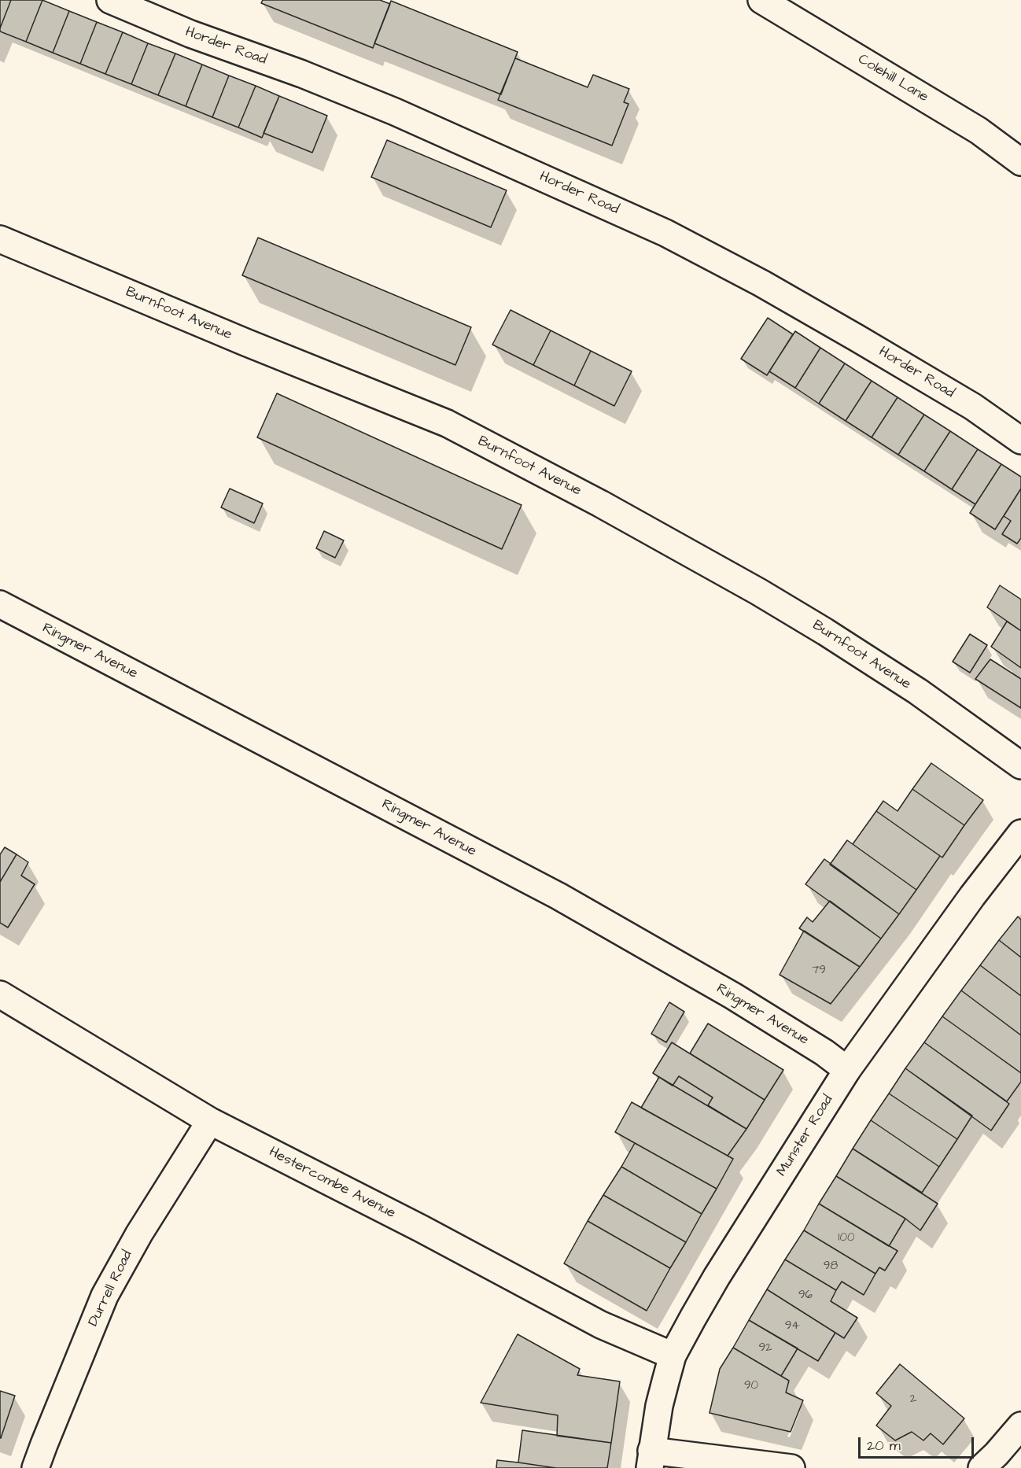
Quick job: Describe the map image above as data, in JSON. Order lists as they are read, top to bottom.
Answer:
{
  "streets": {
    "street": [
      "Horder Road",
      "Colehill Lane",
      "Burnfoot Avenue",
      "Ringmer Avenue",
      "Munster Road",
      "Hestercombe Avenue",
      "Durrell Road"
    ]
  },
  "crossings": [
    ["Ringmer Avenue", "Munster Road"],
    ["Munster Road", "Hestercombe Avenue"],
    ["Hestercombe Avenue", "Durrell Road"]
  ],
  "house_numbers": [
    "79",
    "100",
    "98",
    "96",
    "94",
    "92",
    "90",
    "2"
  ],
  "scale_bar": "20 m"
}
